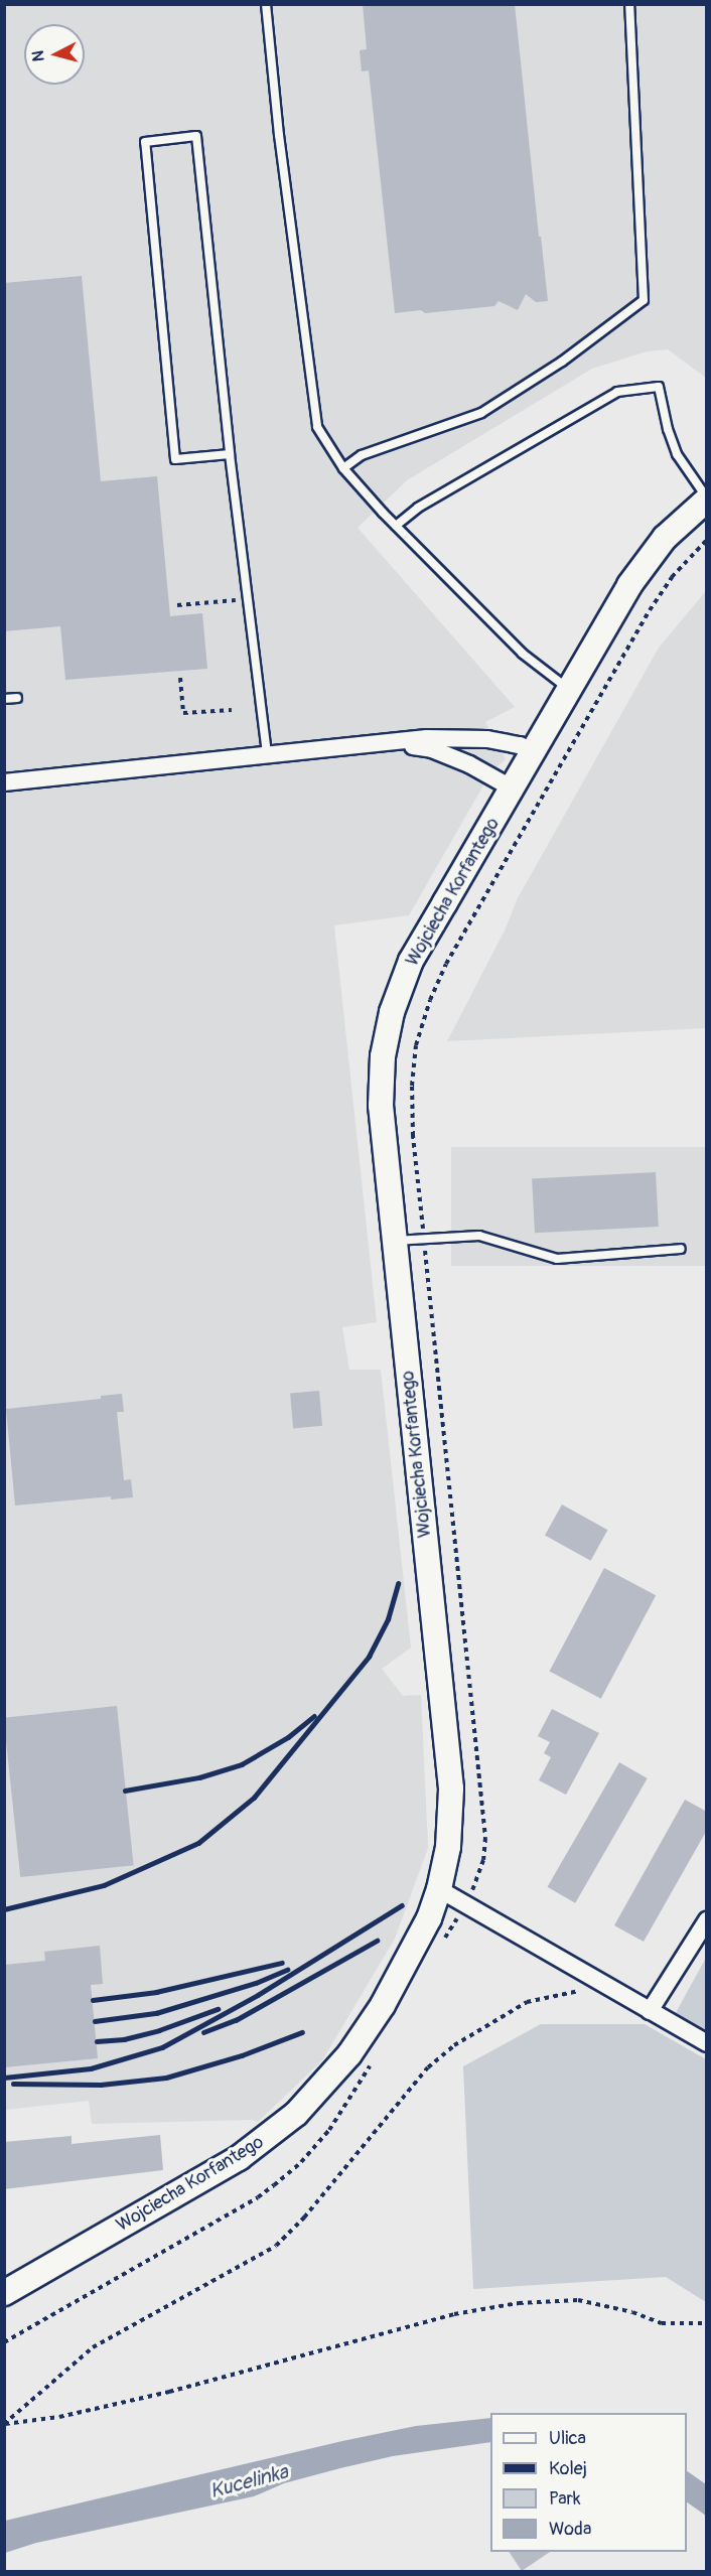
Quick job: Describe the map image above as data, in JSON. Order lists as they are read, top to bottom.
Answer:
{
  "streets": {
    "street": ["Wojciecha Korfantego"]
  },
  "water": ["Kucelinka"],
  "legend": [
    "Ulica",
    "Kolej",
    "Park",
    "Woda"
  ],
  "north": "left"
}
